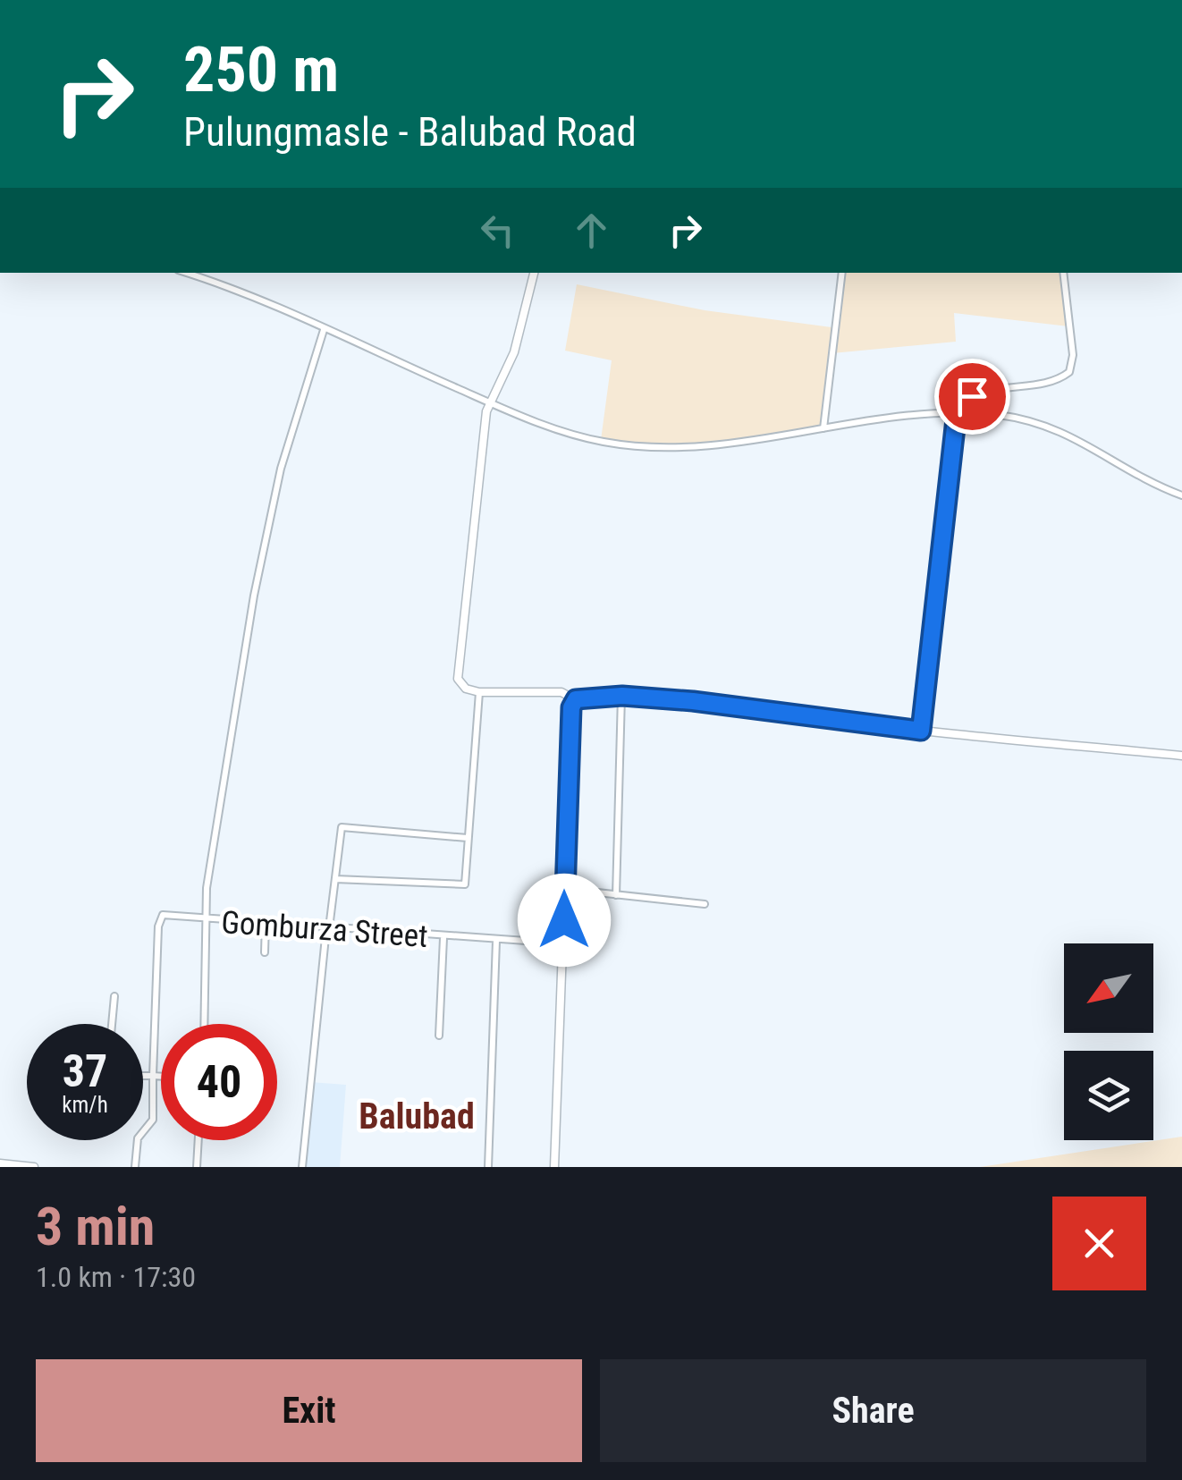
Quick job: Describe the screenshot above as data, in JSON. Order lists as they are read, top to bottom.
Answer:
{
  "streets": {
    "street": ["Gomburza Street"]
  },
  "districts": ["Balubad"],
  "north": "bottom left",
  "page": {
    "turn": ["250 m", "Pulungmasle - Balubad Road"],
    "speed": "37 km/h",
    "limit": "40",
    "heading": ["3 min", "1.0 km · 17:30"],
    "buttons": ["Exit", "Share"]
  }
}
